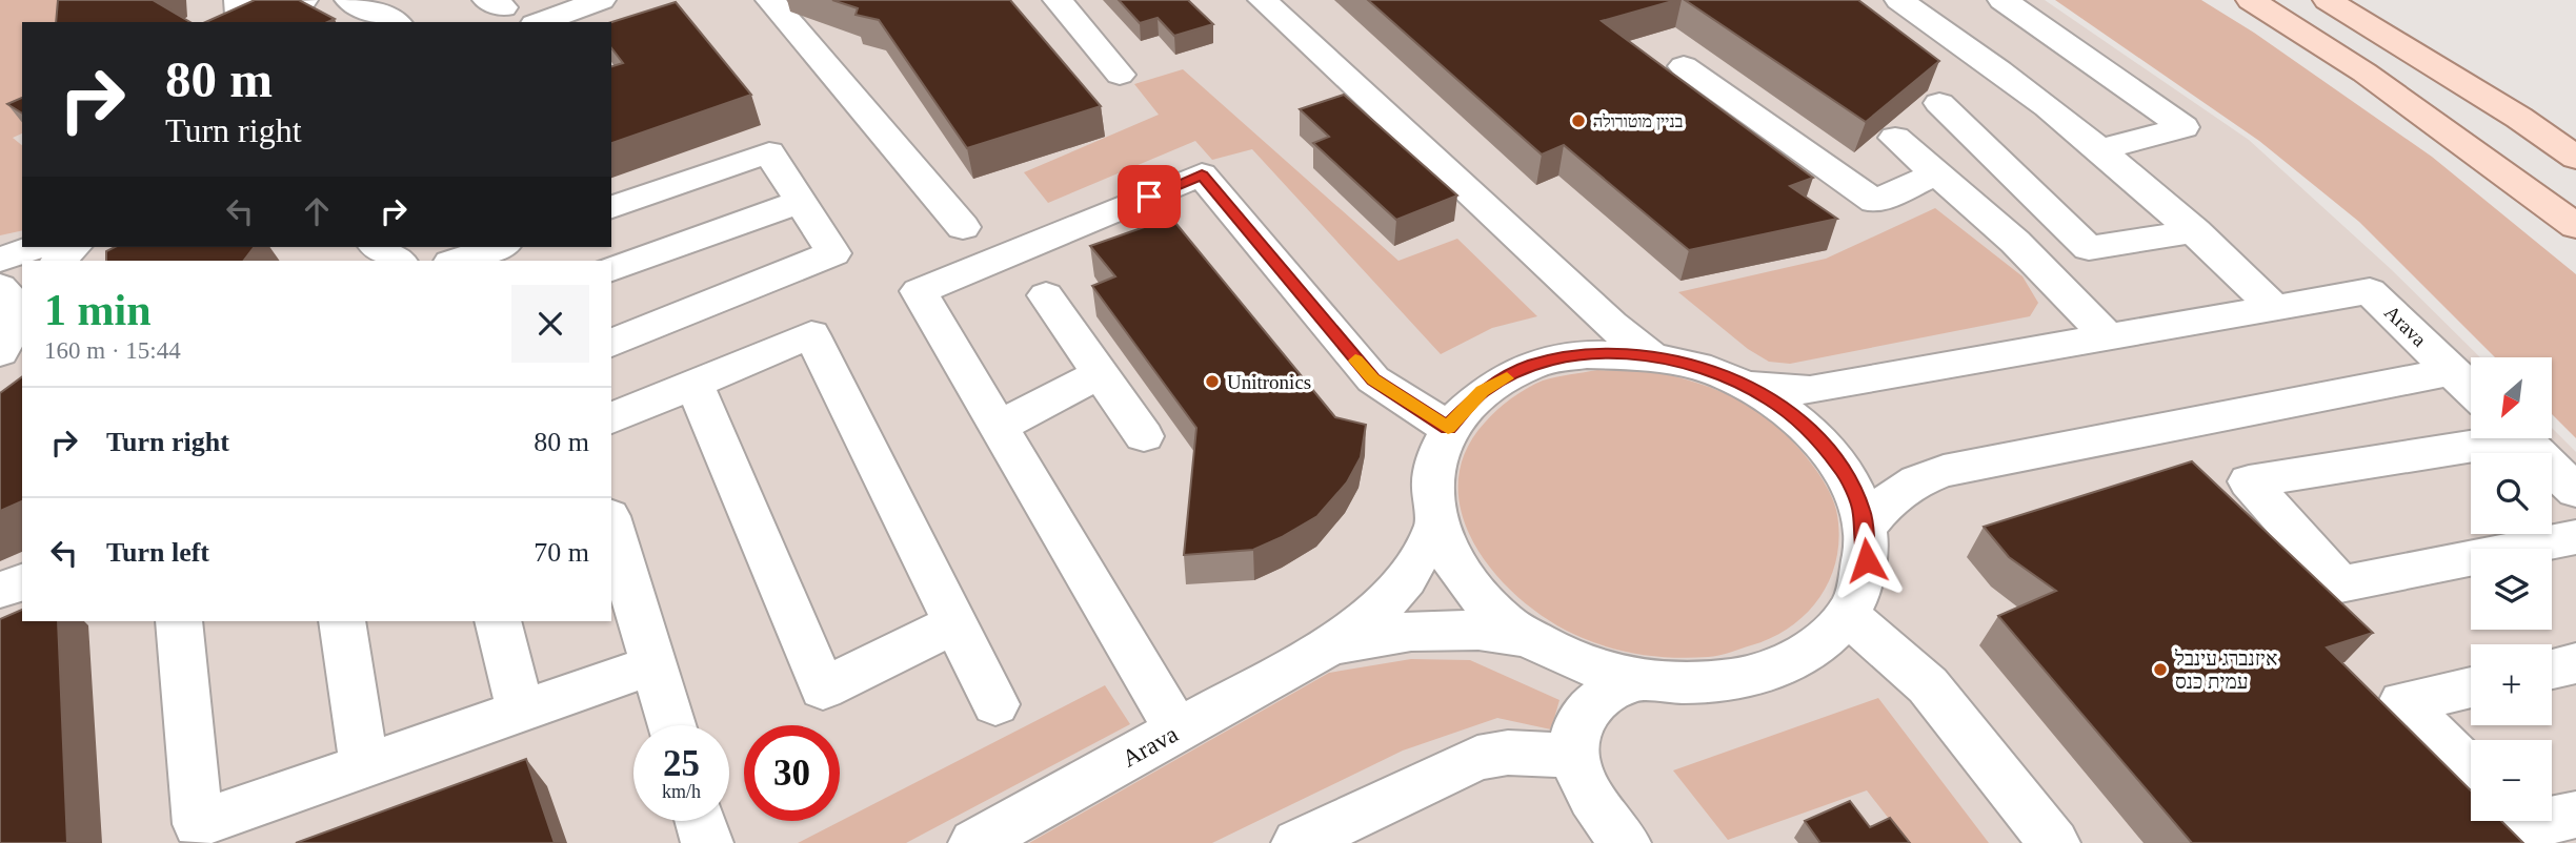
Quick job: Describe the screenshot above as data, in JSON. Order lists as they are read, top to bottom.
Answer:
{
  "streets": {
    "street": ["Arava"]
  },
  "places": ["בניין מוטורולה", "Unitronics", "איזנברג עינבל עמית כנס"],
  "north": "bottom left",
  "page": {
    "turn": ["80 m", "Turn right"],
    "heading": ["1 min", "160 m · 15:44"],
    "map_buttons": ["+", "−"],
    "list": [
      {
        "name": "Turn right",
        "value": "80 m"
      },
      {
        "name": "Turn left",
        "value": "70 m"
      }
    ],
    "speed": "25 km/h",
    "limit": "30"
  }
}
